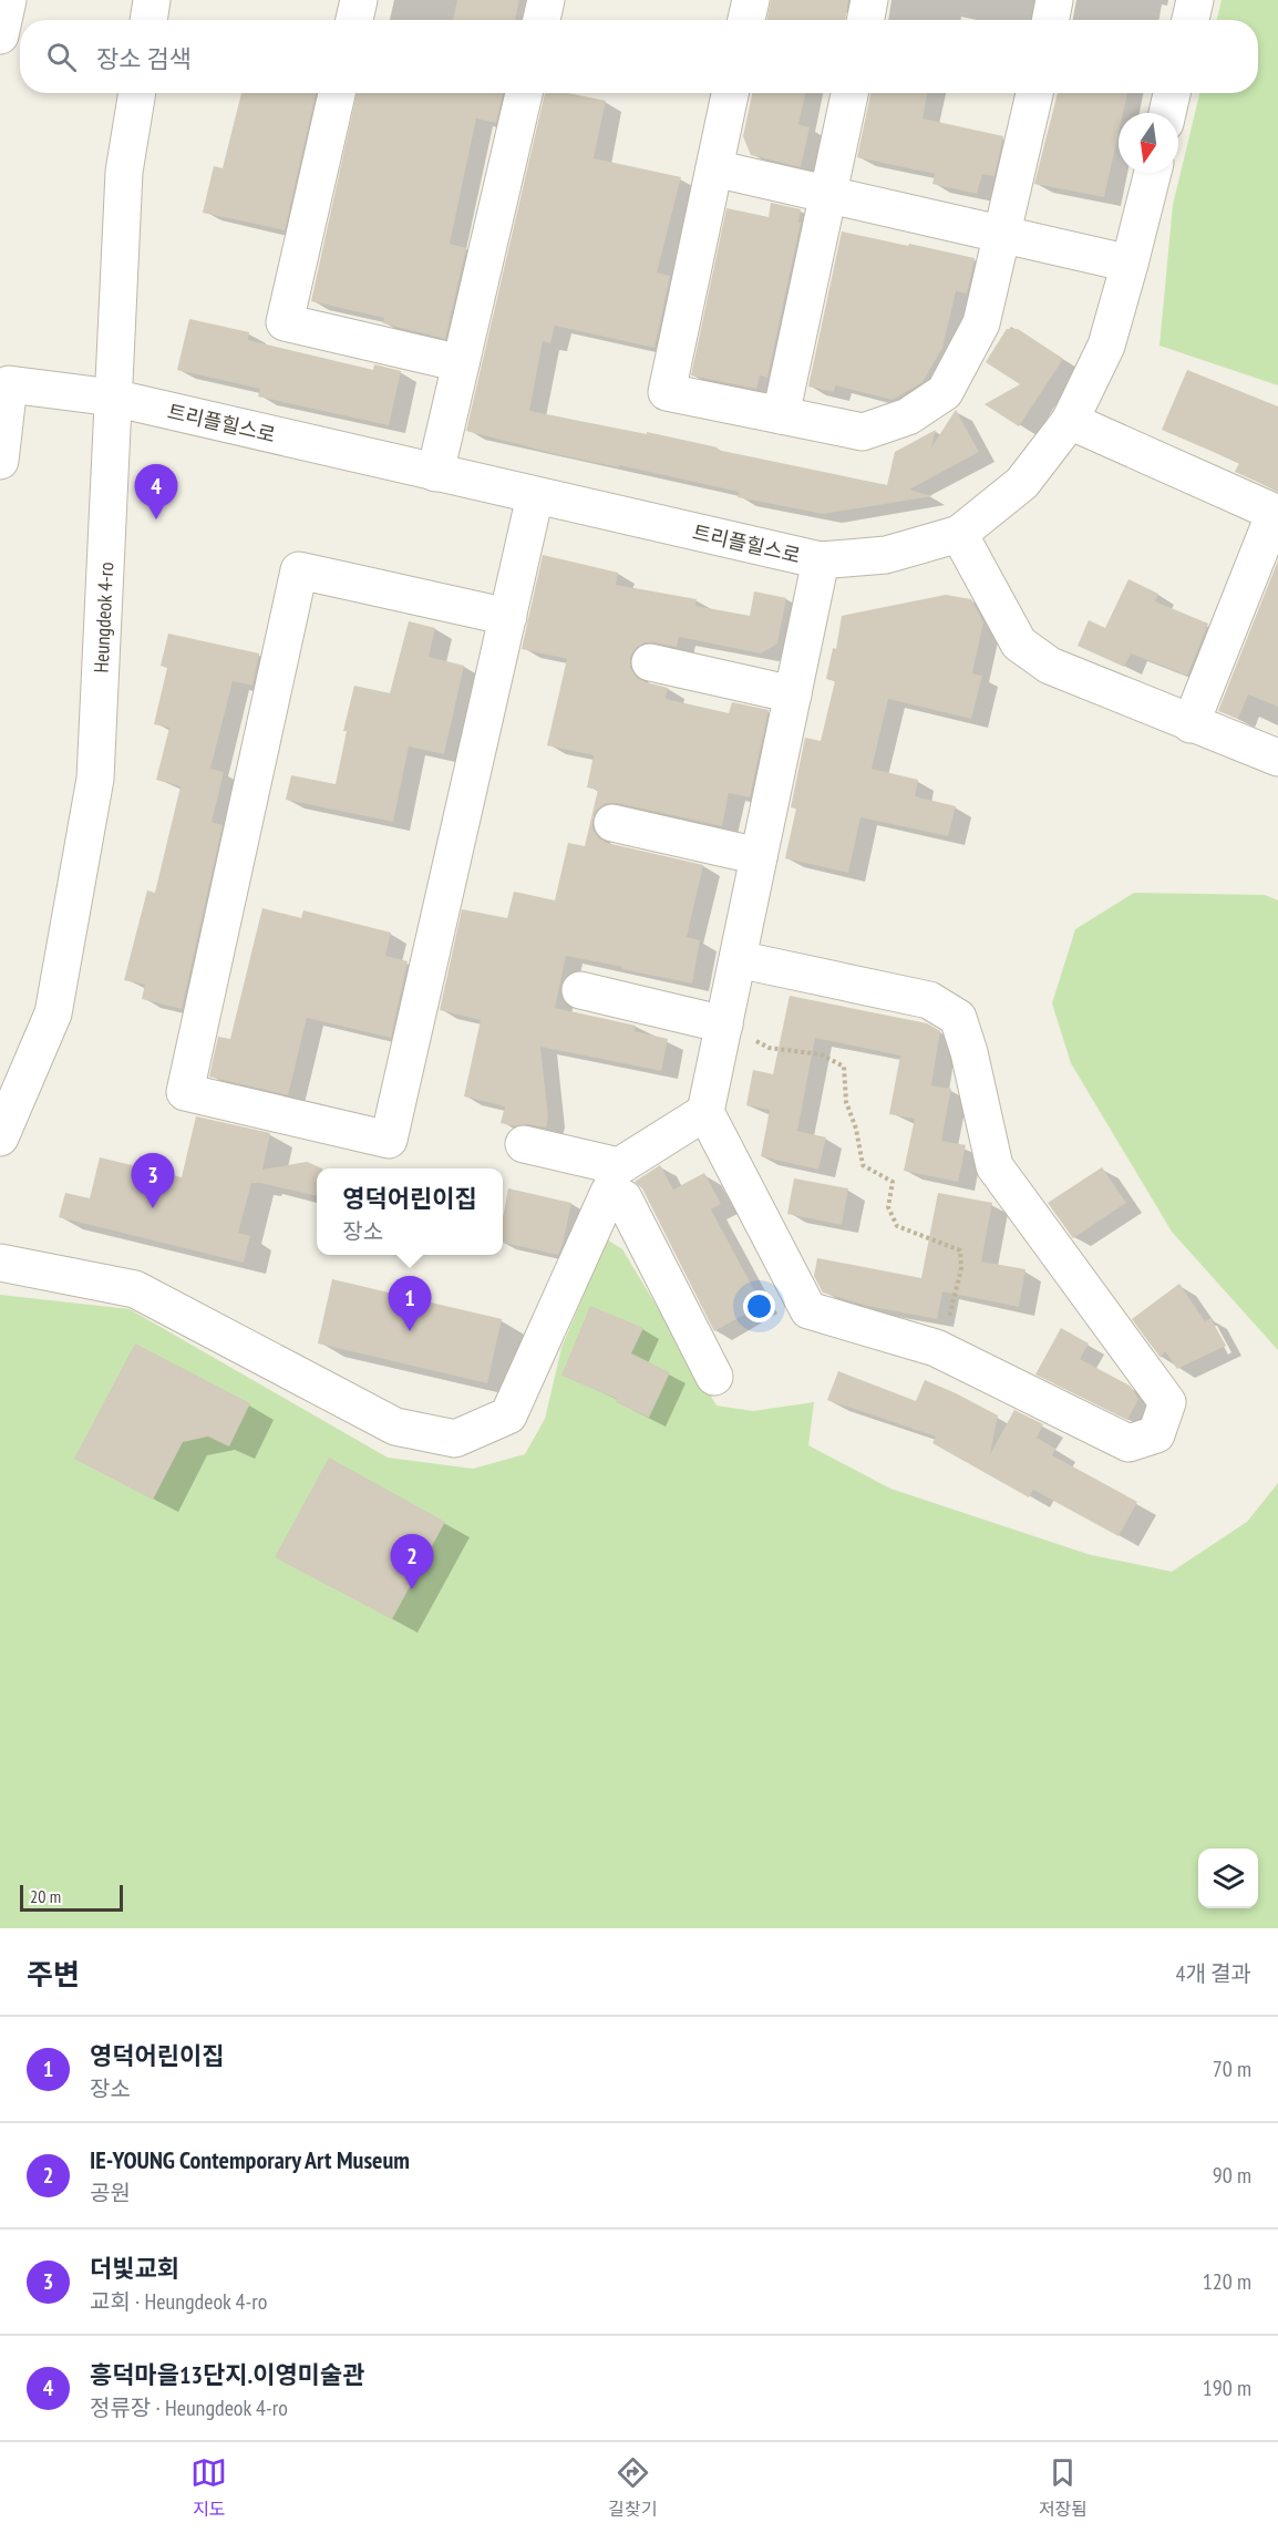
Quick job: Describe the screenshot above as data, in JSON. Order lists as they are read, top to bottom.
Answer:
{
  "streets": {
    "street": ["트리플힐스로", "Heungdeok 4-ro"]
  },
  "crossings": [
    ["트리플힐스로", "Heungdeok 4-ro"]
  ],
  "scale_bar": "20 m",
  "north": "bottom",
  "page": {
    "search": "장소 검색",
    "pins": [
      "4",
      "3",
      "1",
      "2"
    ],
    "popup": ["영덕어린이집", "장소"],
    "scale": "20 m",
    "heading": ["주변", "4개 결과"],
    "list": [
      {
        "mark": "1",
        "name": "영덕어린이집",
        "note": "장소",
        "value": "70 m"
      },
      {
        "mark": "2",
        "name": "IE-YOUNG Contemporary Art Museum",
        "note": "공원",
        "value": "90 m"
      },
      {
        "mark": "3",
        "name": "더빛교회",
        "note": "교회 · Heungdeok 4-ro",
        "value": "120 m"
      },
      {
        "mark": "4",
        "name": "흥덕마을13단지.이영미술관",
        "note": "정류장 · Heungdeok 4-ro",
        "value": "190 m"
      }
    ],
    "nav": ["지도", "길찾기", "저장됨"]
  }
}
